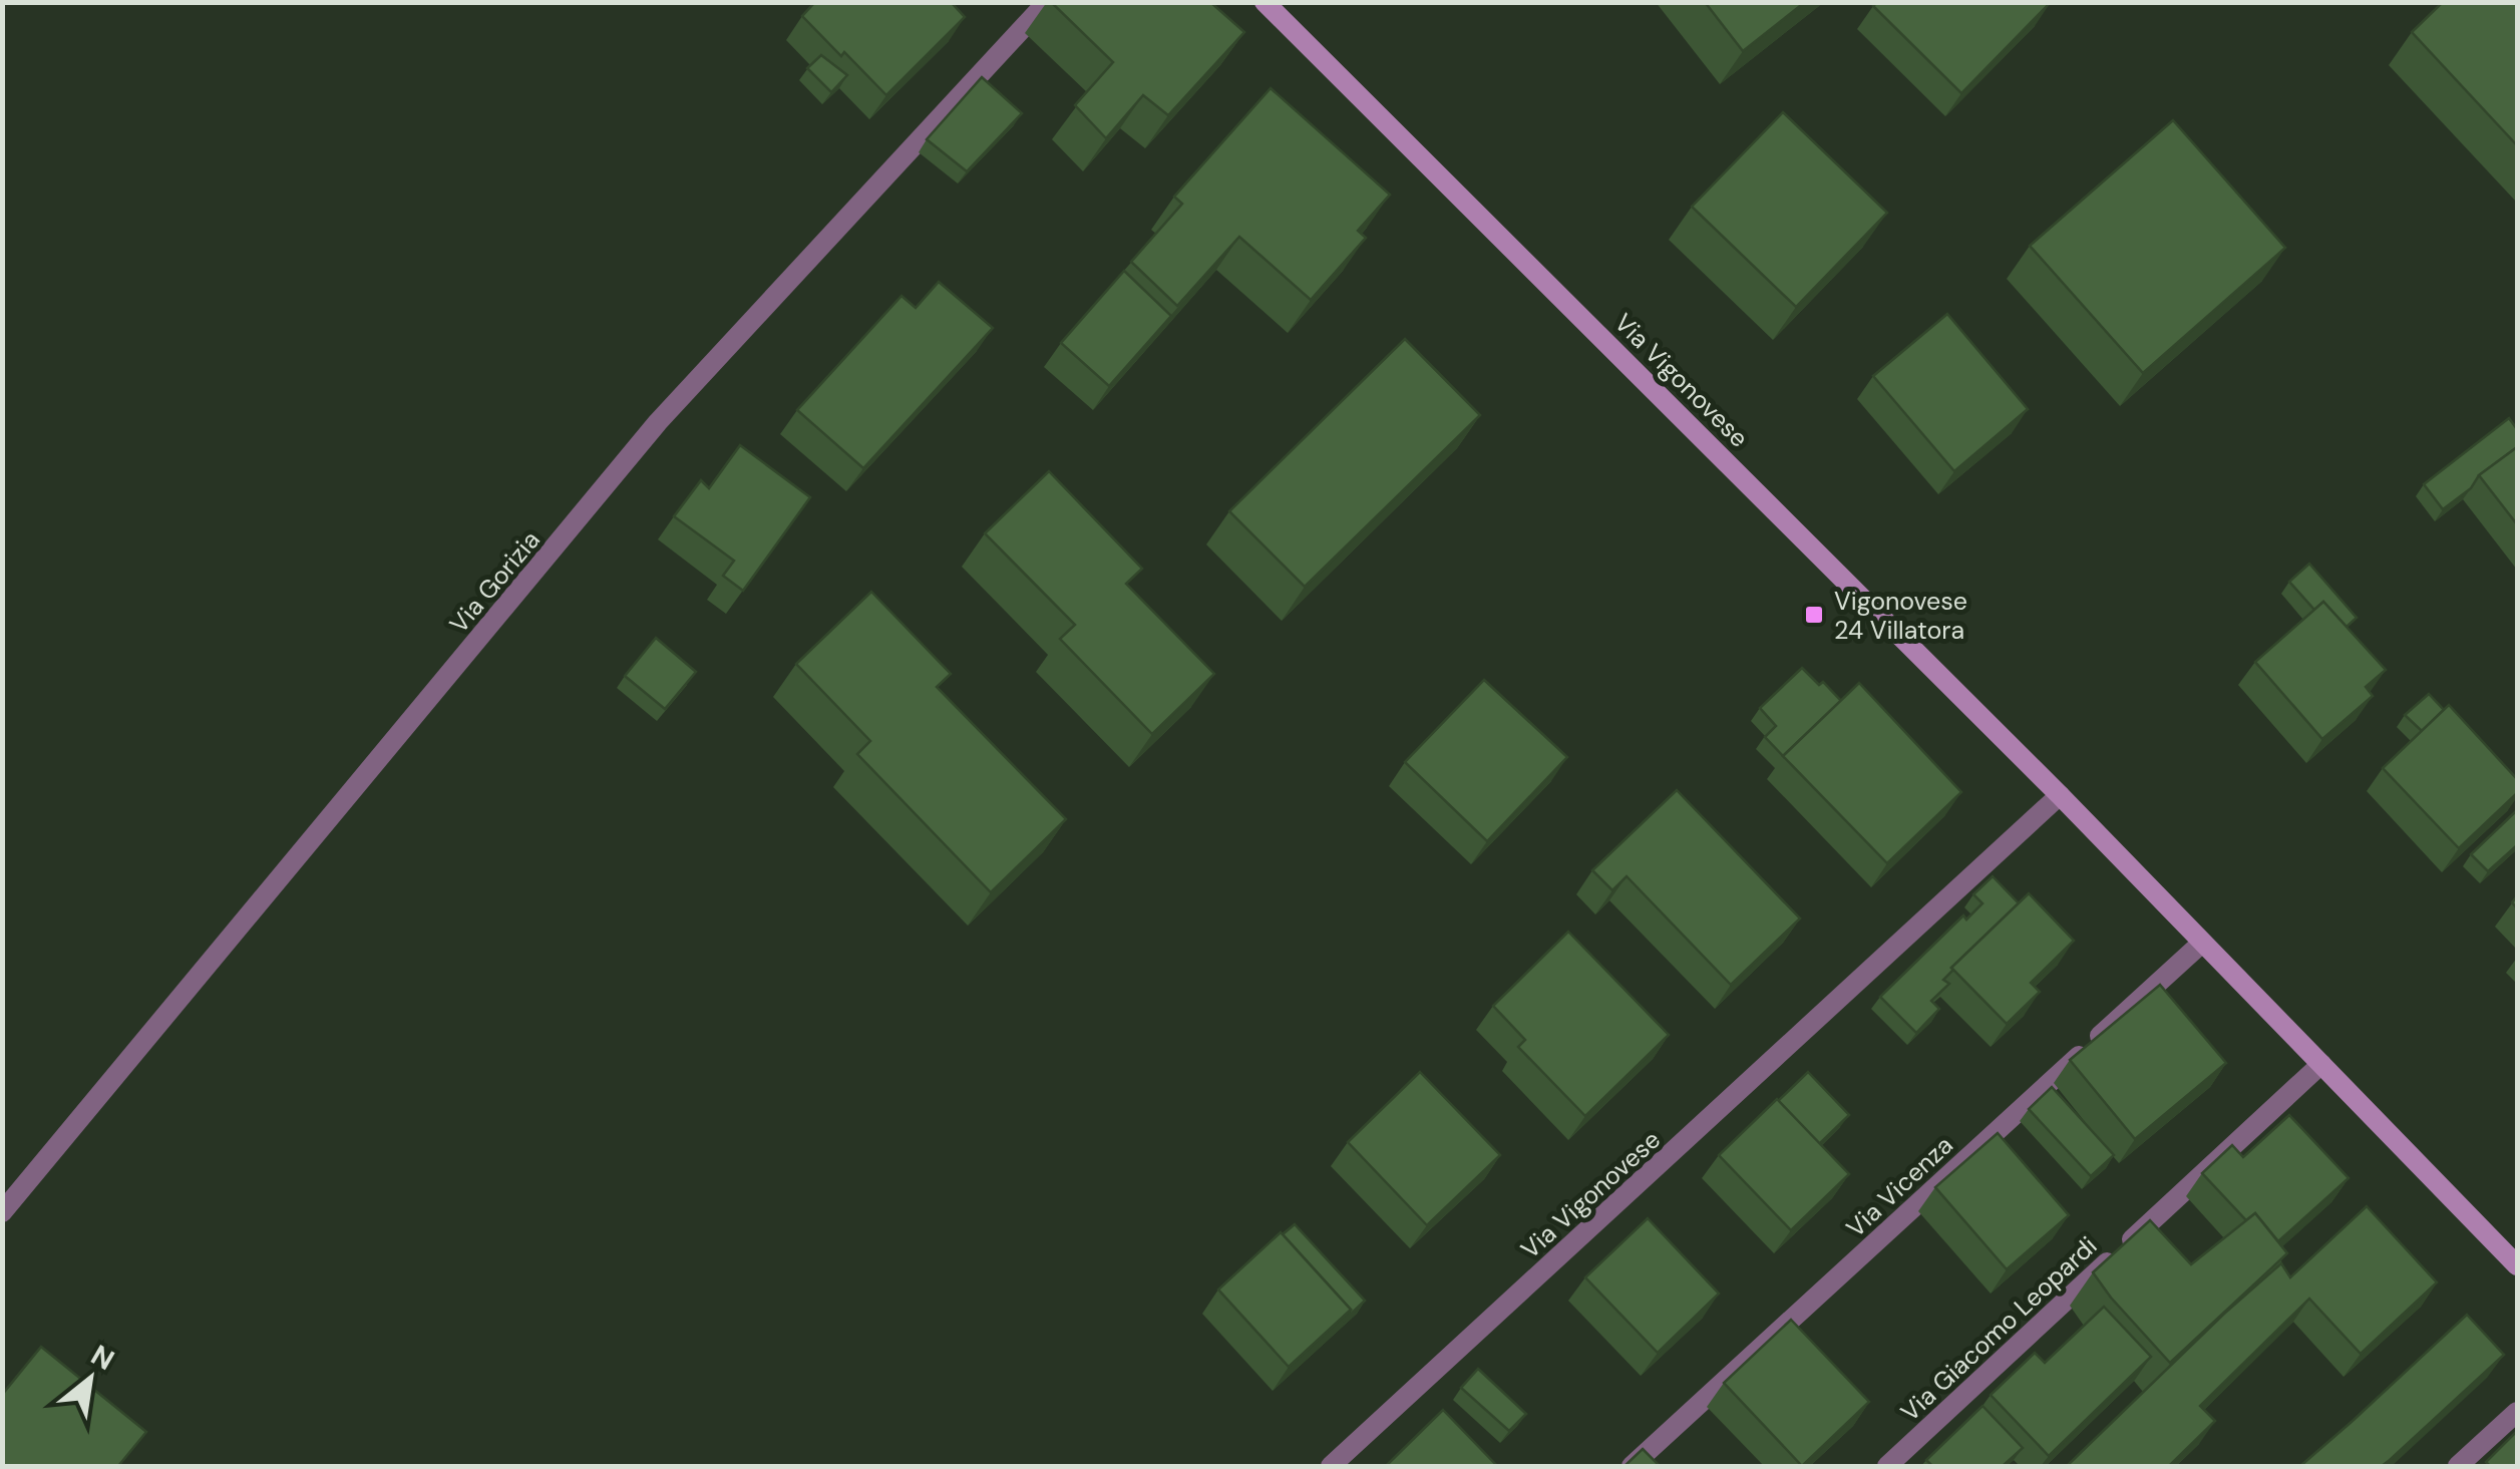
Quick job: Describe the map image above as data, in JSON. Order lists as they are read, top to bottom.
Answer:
{
  "streets": {
    "main road": ["Via Vigonovese"],
    "street": ["Via Gorizia", "Via Vicenza", "Via Giacomo Leopardi"]
  },
  "crossings": [
    ["Via Vigonovese", "Via Vicenza"],
    ["Via Vigonovese", "Via Giacomo Leopardi"]
  ],
  "places": {
    "transit": ["Vigonovese 24 Villatora"]
  },
  "north": "top right"
}
